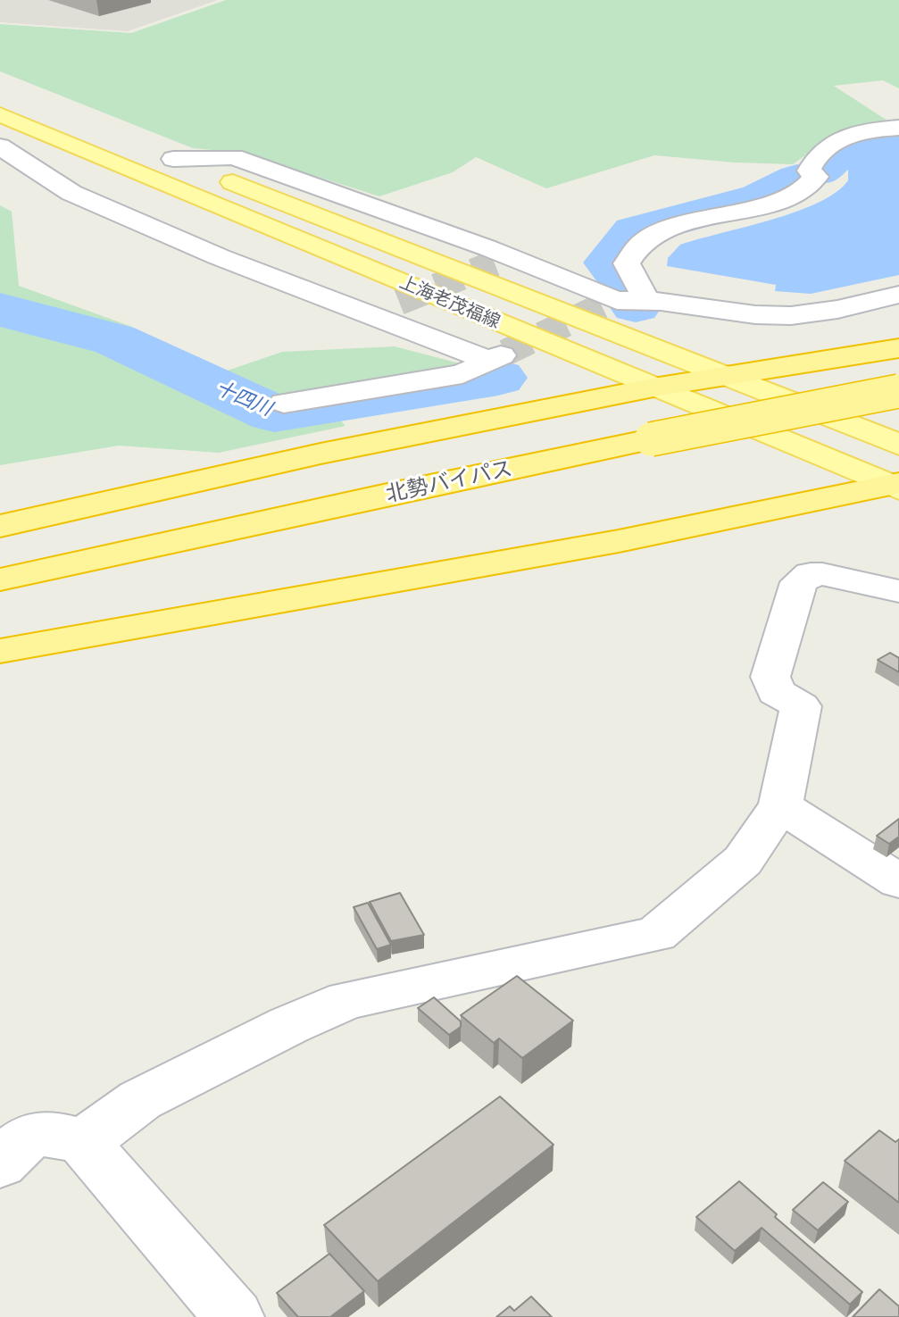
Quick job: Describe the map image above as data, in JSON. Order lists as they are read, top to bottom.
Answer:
{
  "streets": {
    "highway": ["北勢バイパス"],
    "main road": ["上海老茂福線"]
  },
  "water": ["十四川"]
}
